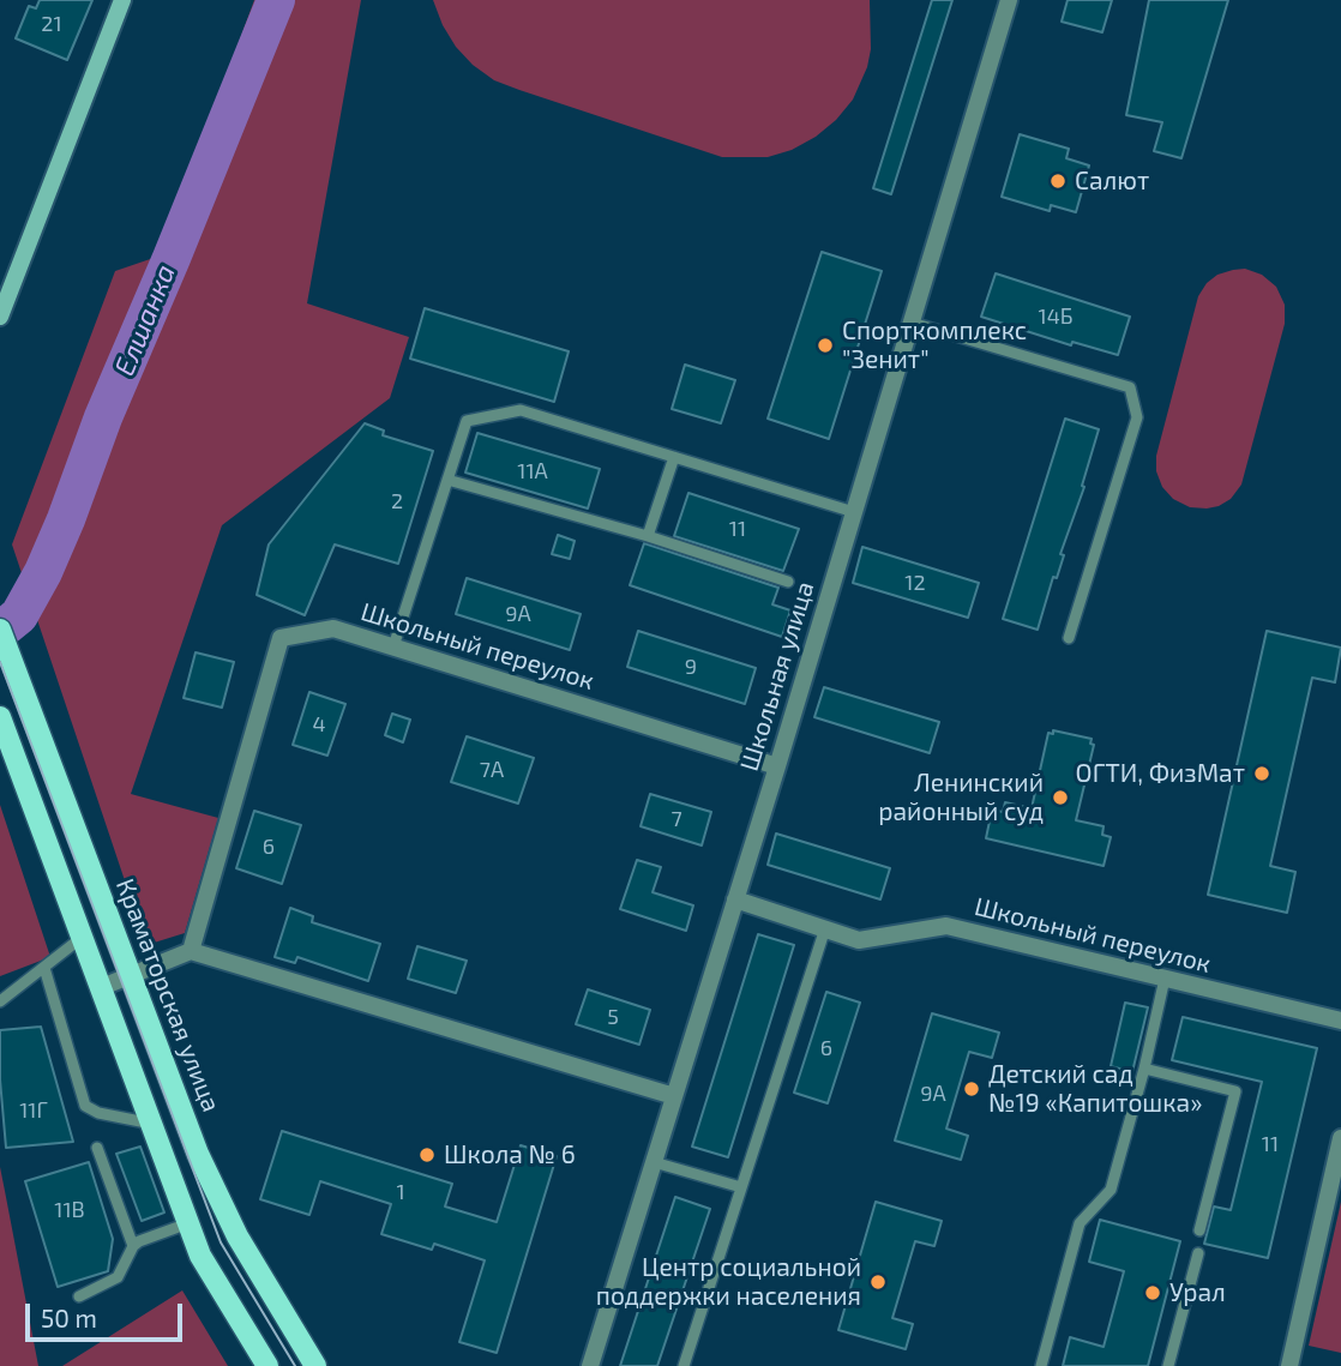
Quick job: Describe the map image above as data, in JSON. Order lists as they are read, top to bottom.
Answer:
{
  "streets": {
    "main road": ["Краматорская улица"],
    "street": ["Школьный переулок", "Школьная улица"]
  },
  "crossings": [
    ["Школьный переулок", "Школьная улица"]
  ],
  "water": ["Елшанка"],
  "places": [
    "Салют",
    "Спорткомплекс \"Зенит\"",
    "ОГТИ, ФизМат",
    "Ленинский районный суд",
    "Детский сад №19 «Капитошка»",
    "Школа № 6",
    "Центр социальной поддержки населения",
    "Урал"
  ],
  "house_numbers": [
    "21",
    "14Б",
    "11А",
    "2",
    "11",
    "12",
    "9А",
    "9",
    "4",
    "7А",
    "7",
    "6",
    "5",
    "6",
    "9А",
    "11Г",
    "11",
    "1",
    "11В"
  ],
  "scale_bar": "50 m"
}
